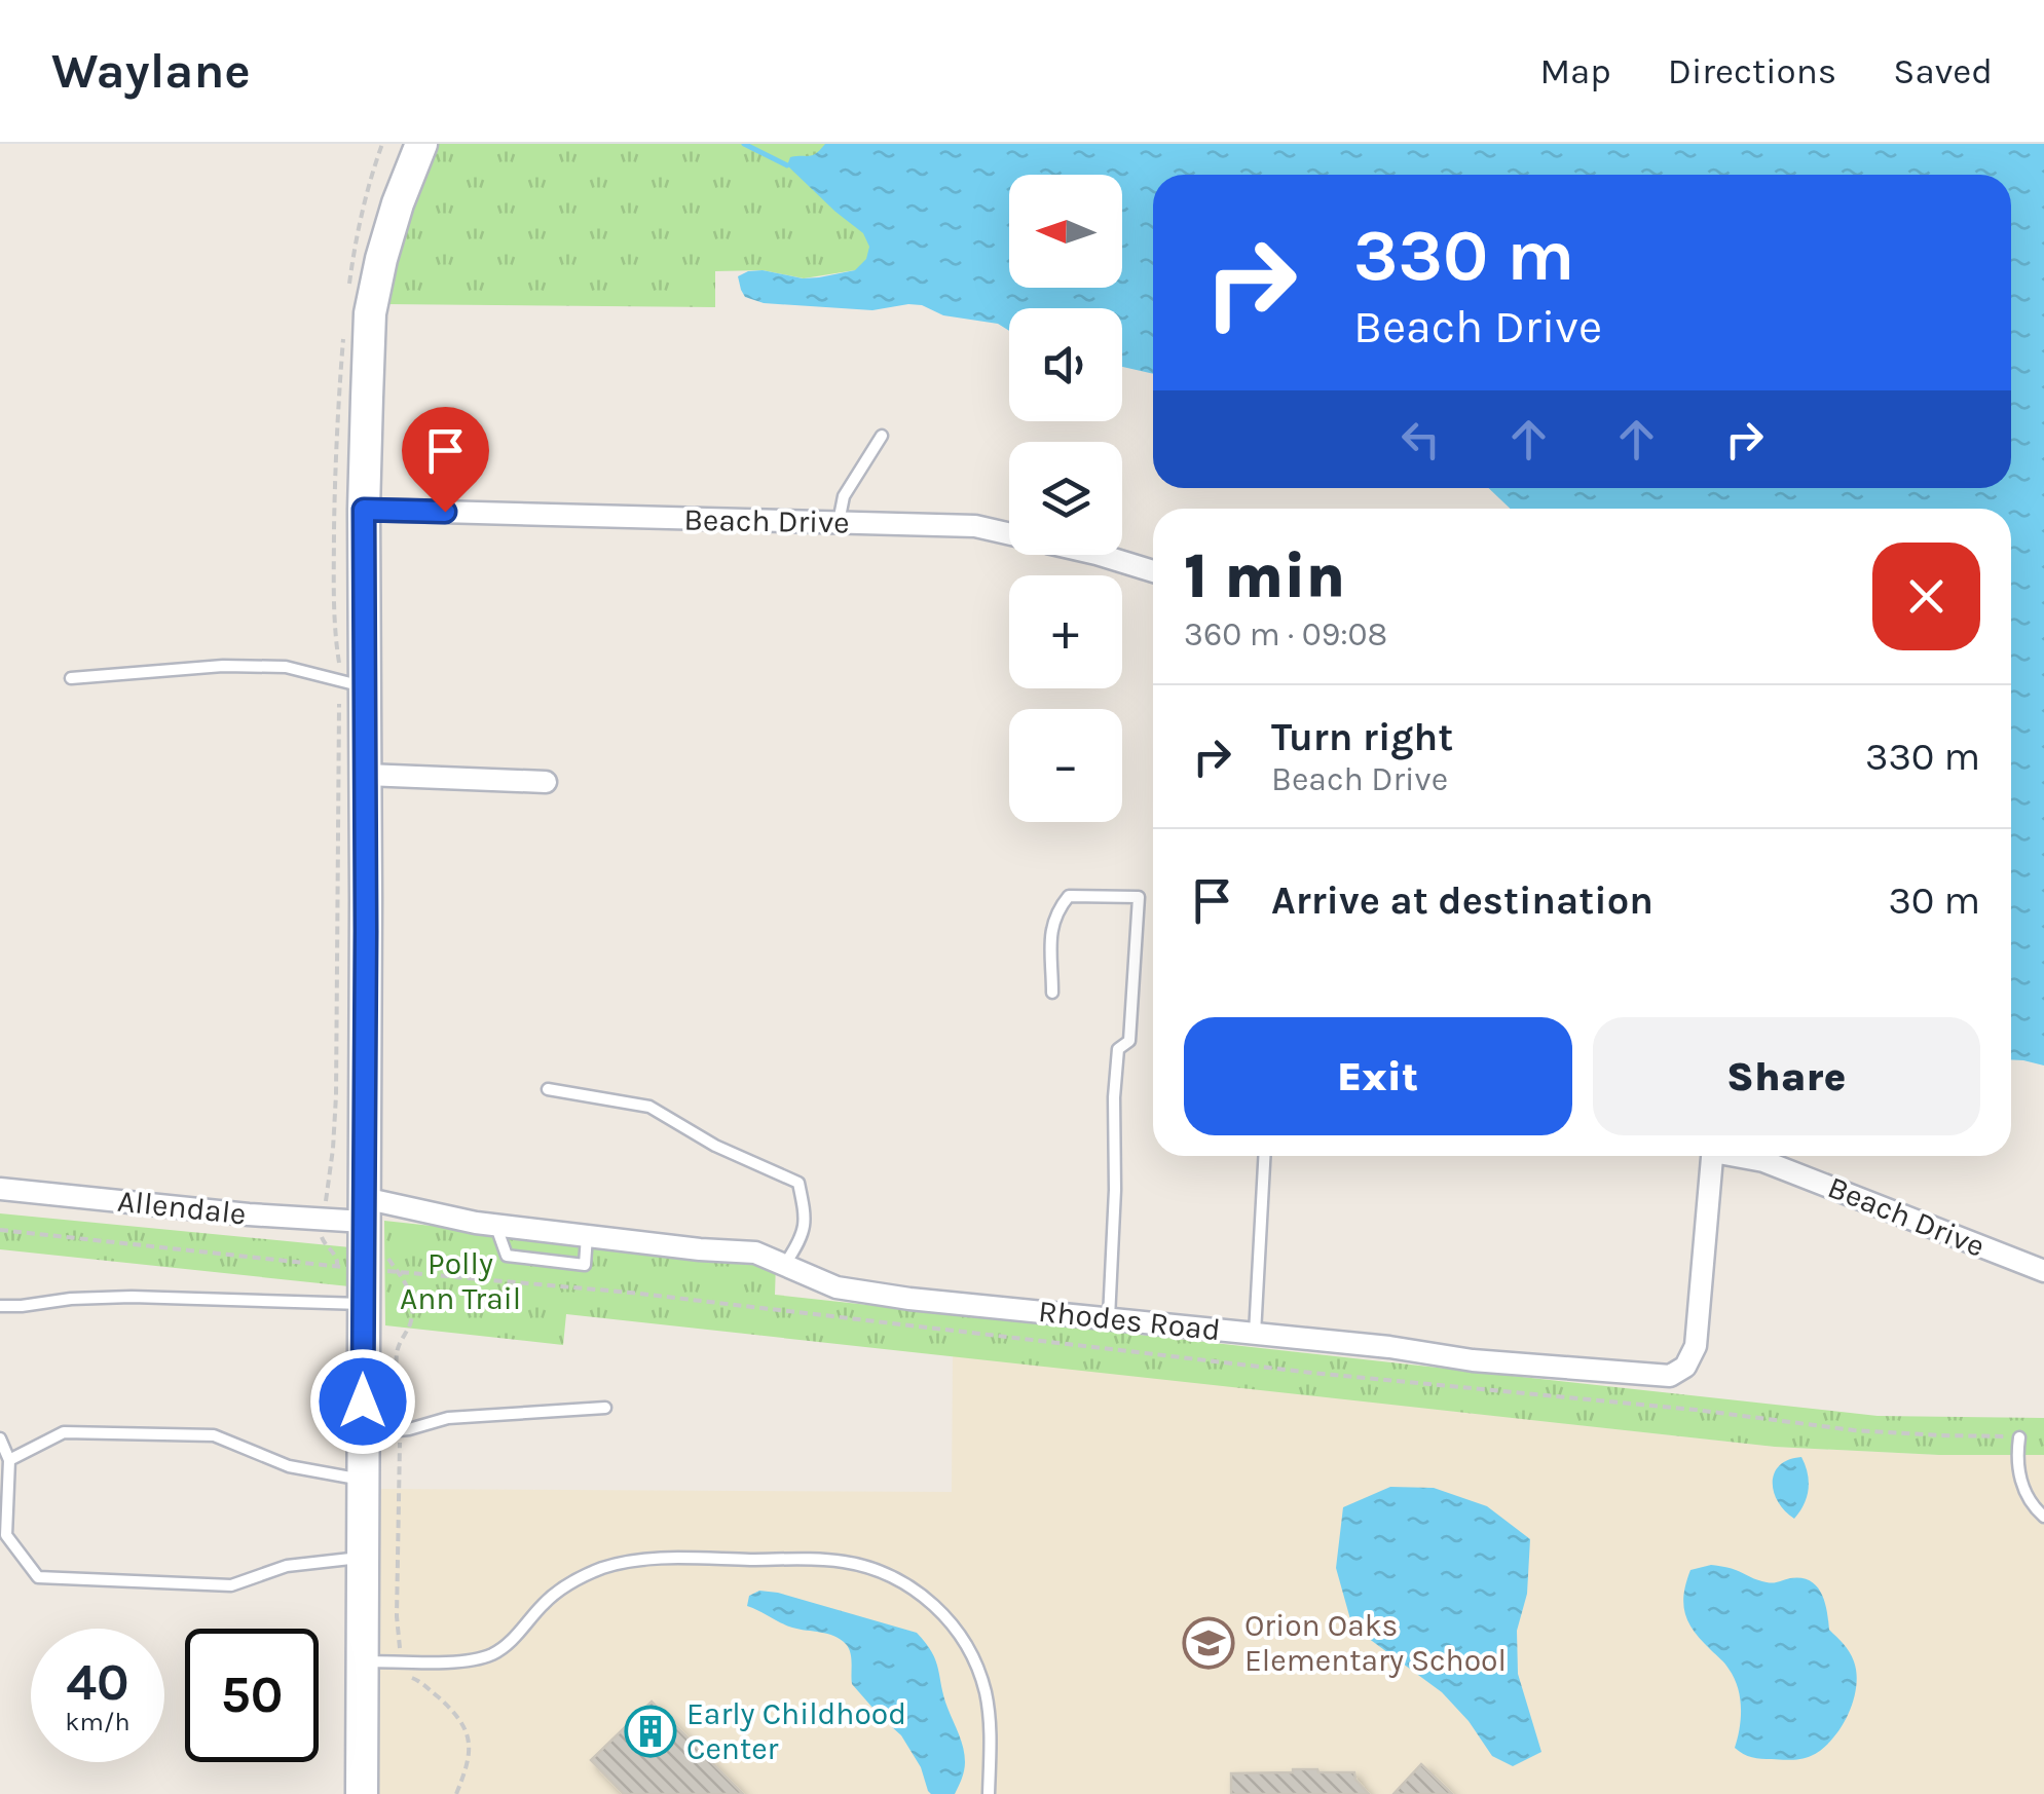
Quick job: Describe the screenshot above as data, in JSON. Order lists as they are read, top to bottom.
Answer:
{
  "streets": {
    "street": ["Beach Drive", "Allendale", "Rhodes Road"]
  },
  "crossings": [
    ["Allendale", "Rhodes Road"]
  ],
  "parks": ["Polly Ann Trail"],
  "places": {
    "school or university": ["Orion Oaks Elementary School"],
    "building": ["Early Childhood Center"]
  },
  "north": "left",
  "page": {
    "header": "Waylane",
    "nav": ["Map", "Directions", "Saved"],
    "map_buttons": ["+", "−"],
    "turn": ["330 m", "Beach Drive"],
    "heading": ["1 min", "360 m · 09:08"],
    "list": [
      {
        "name": "Turn right",
        "note": "Beach Drive",
        "value": "330 m"
      },
      {
        "name": "Arrive at destination",
        "value": "30 m"
      }
    ],
    "buttons": ["Exit", "Share"],
    "speed": "40 km/h",
    "limit": "50"
  }
}
